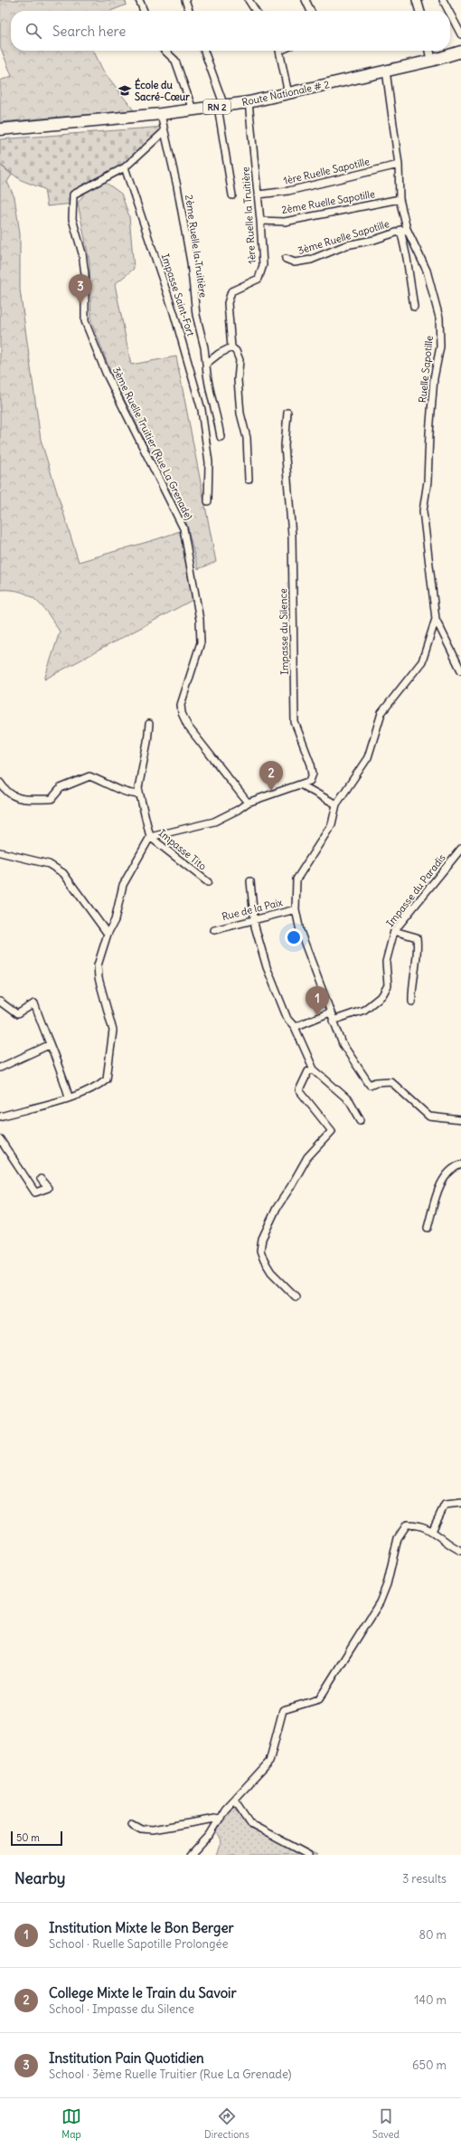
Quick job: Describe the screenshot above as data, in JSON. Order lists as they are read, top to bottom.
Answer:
{
  "streets": {
    "main road": ["Route Nationale # 2", "RN 2"],
    "street": [
      "1ère Ruelle Sapotille",
      "2ème Ruelle Sapotille",
      "1ère Ruelle la Truitière",
      "3ème Ruelle Sapotille",
      "2ème Ruelle la Truitière",
      "Impasse Saint-Fort",
      "Ruelle Sapotille",
      "3ème Ruelle Truitier (Rue La Grenade)",
      "Impasse du Silence",
      "Impasse Tito",
      "Impasse du Paradis",
      "Rue de la Paix"
    ]
  },
  "crossings": [
    ["Route Nationale # 2", "1ère Ruelle la Truitière"],
    ["Route Nationale # 2", "Ruelle Sapotille"],
    ["1ère Ruelle Sapotille", "1ère Ruelle la Truitière"],
    ["1ère Ruelle Sapotille", "Ruelle Sapotille"],
    ["2ème Ruelle Sapotille", "1ère Ruelle la Truitière"],
    ["2ème Ruelle Sapotille", "Ruelle Sapotille"],
    ["3ème Ruelle Sapotille", "Ruelle Sapotille"],
    ["Impasse Saint-Fort", "3ème Ruelle Truitier (Rue La Grenade)"]
  ],
  "places": {
    "school or university": ["École du Sacré-Cœur"]
  },
  "scale_bar": "50 m",
  "page": {
    "search": "Search here",
    "pins": ["3", "2", "1"],
    "scale": "50 m",
    "heading": ["Nearby", "3 results"],
    "list": [
      {
        "mark": "1",
        "name": "Institution Mixte le Bon Berger",
        "note": "School · Ruelle Sapotille Prolongée",
        "value": "80 m"
      },
      {
        "mark": "2",
        "name": "College Mixte le Train du Savoir",
        "note": "School · Impasse du Silence",
        "value": "140 m"
      },
      {
        "mark": "3",
        "name": "Institution Pain Quotidien",
        "note": "School · 3ème Ruelle Truitier (Rue La Grenade)",
        "value": "650 m"
      }
    ],
    "nav": ["Map", "Directions", "Saved"]
  }
}
